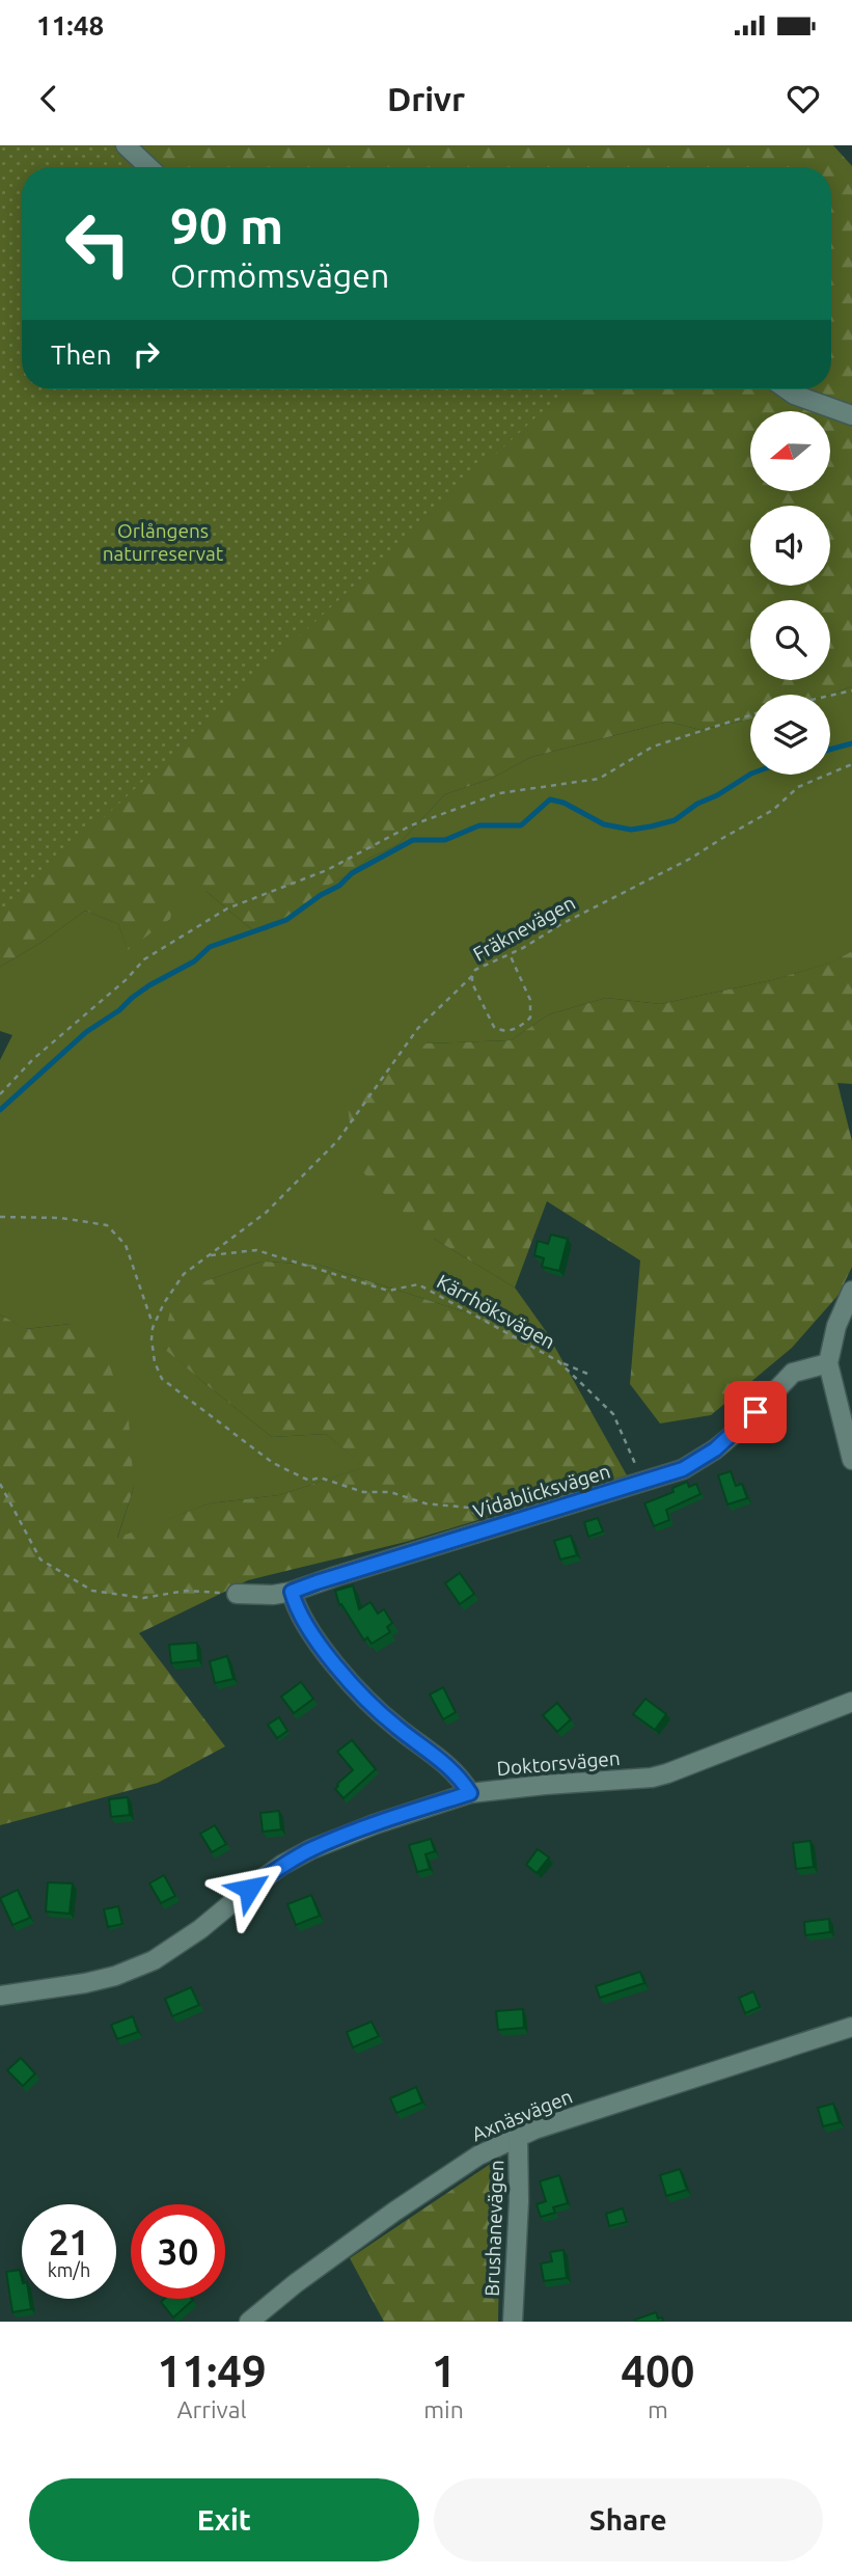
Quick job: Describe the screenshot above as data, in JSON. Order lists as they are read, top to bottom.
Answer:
{
  "streets": {
    "street": [
      "Vidablicksvägen",
      "Doktorsvägen",
      "Axnäsvägen",
      "Brushanevägen"
    ],
    "path": ["Fräknevägen", "Kärrhöksvägen"]
  },
  "crossings": [
    ["Fräknevägen", "Kärrhöksvägen"],
    ["Kärrhöksvägen", "Vidablicksvägen"],
    ["Axnäsvägen", "Brushanevägen"]
  ],
  "parks": ["Orlångens naturreservat"],
  "north": "left",
  "page": {
    "status": "11:48",
    "header": "Drivr",
    "turn": ["90 m", "Ormömsvägen"],
    "then": "Then",
    "speed": "21 km/h",
    "limit": "30",
    "eta": [
      "11:49",
      "Arrival",
      "1",
      "min",
      "400",
      "m"
    ],
    "buttons": ["Exit", "Share"]
  }
}
